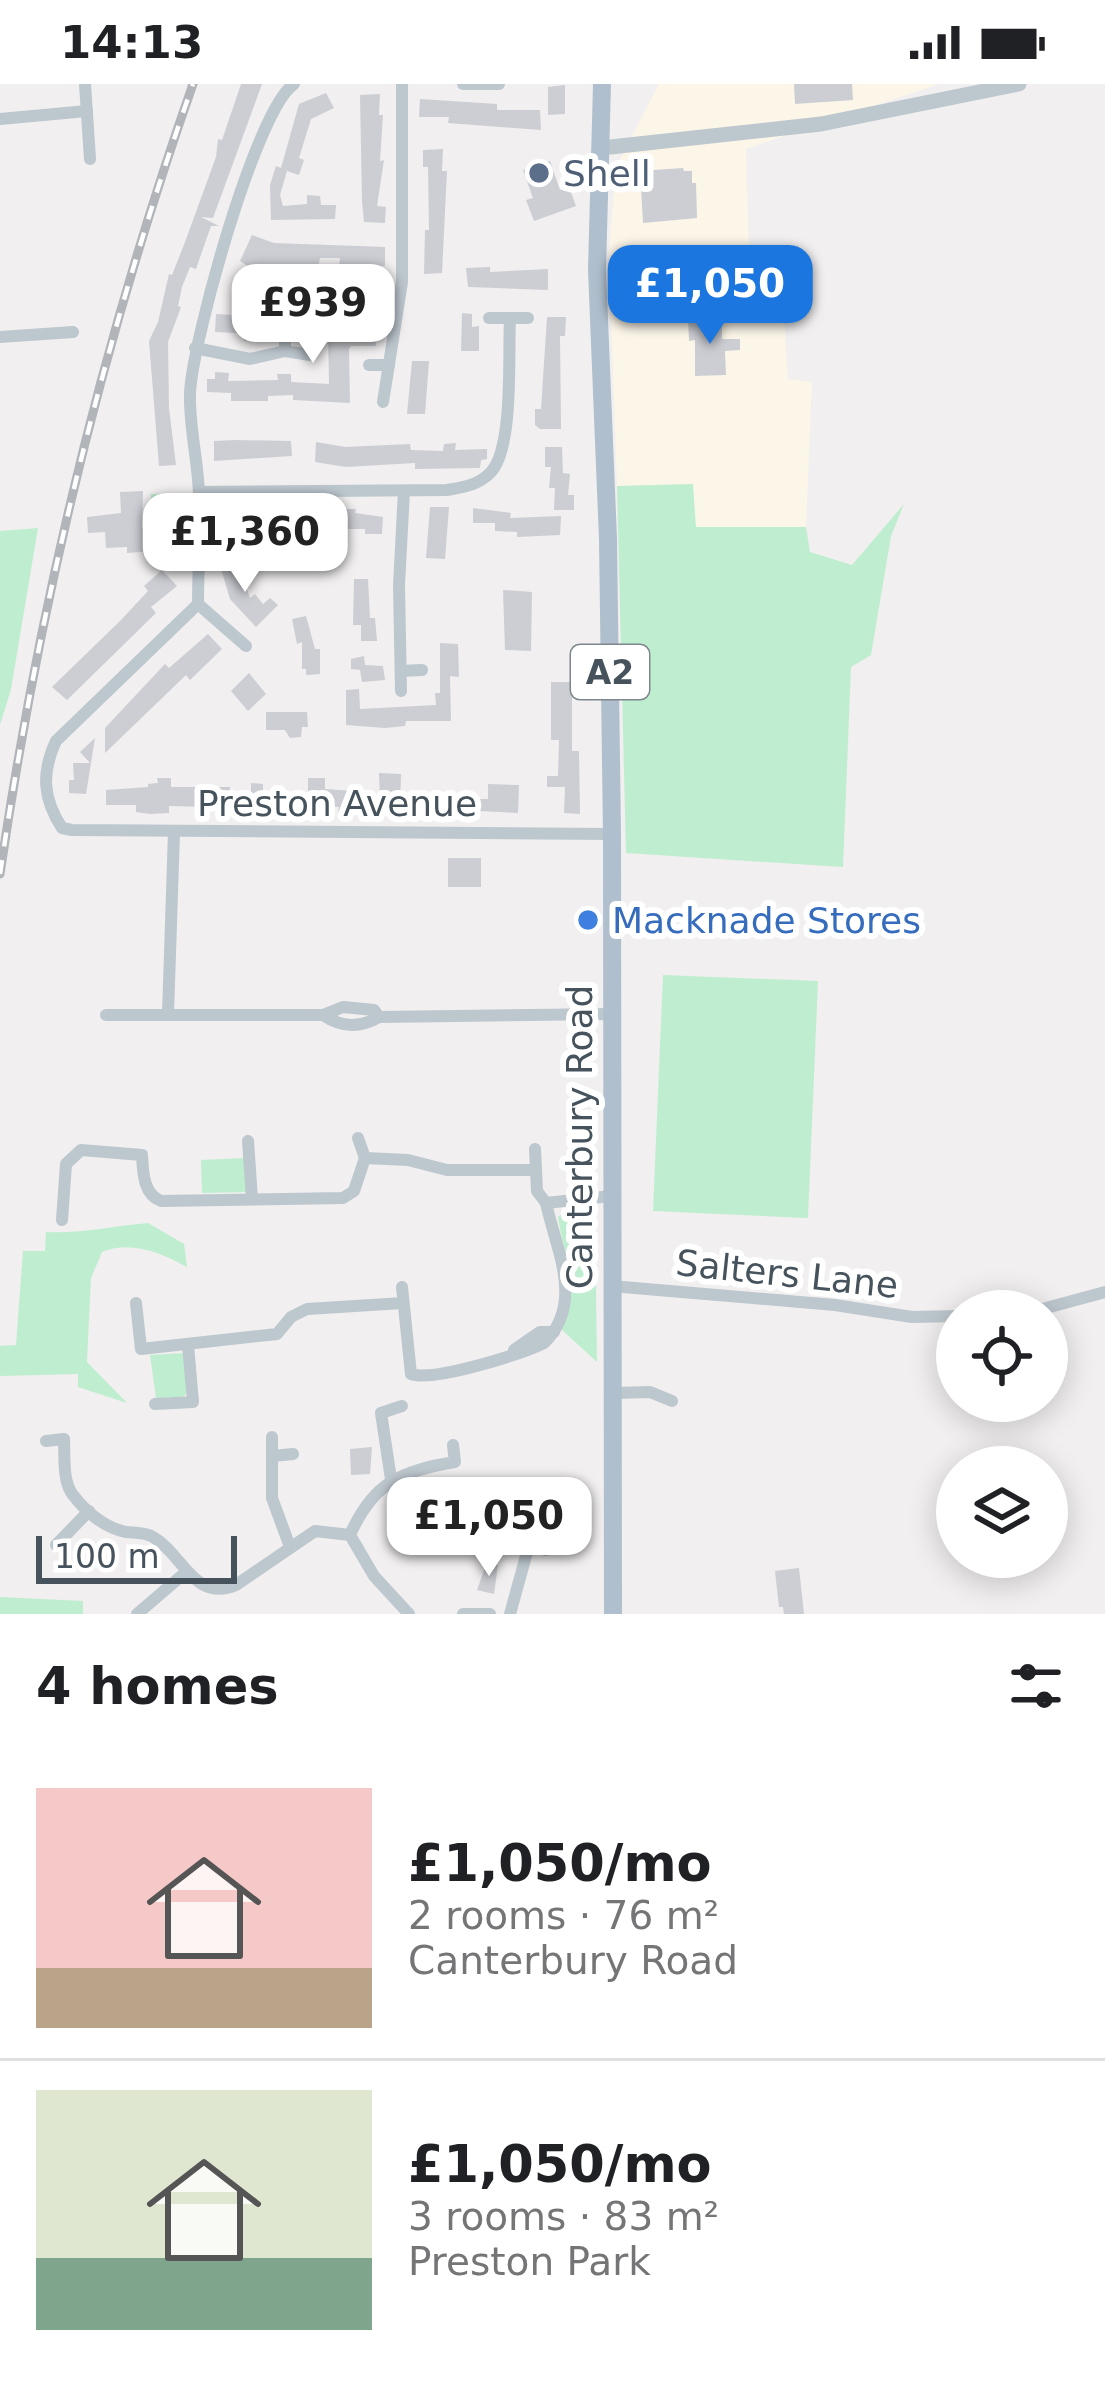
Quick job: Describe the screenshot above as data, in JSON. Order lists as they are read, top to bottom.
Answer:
{
  "streets": {
    "main road": ["A2", "Canterbury Road"],
    "street": ["Preston Avenue", "Salters Lane"]
  },
  "crossings": [
    ["Preston Avenue", "Canterbury Road"],
    ["Canterbury Road", "Salters Lane"]
  ],
  "places": ["Shell", "Macknade Stores"],
  "scale_bar": "100 m",
  "page": {
    "status": "14:13",
    "price": [
      "£1,050",
      "£939",
      "£1,360",
      "£1,050"
    ],
    "scale": "100 m",
    "heading": "4 homes",
    "list": [
      {
        "name": "£1,050/mo",
        "note": "2 rooms · 76 m² · Canterbury Road"
      },
      {
        "name": "£1,050/mo",
        "note": "3 rooms · 83 m² · Preston Park"
      }
    ]
  }
}
